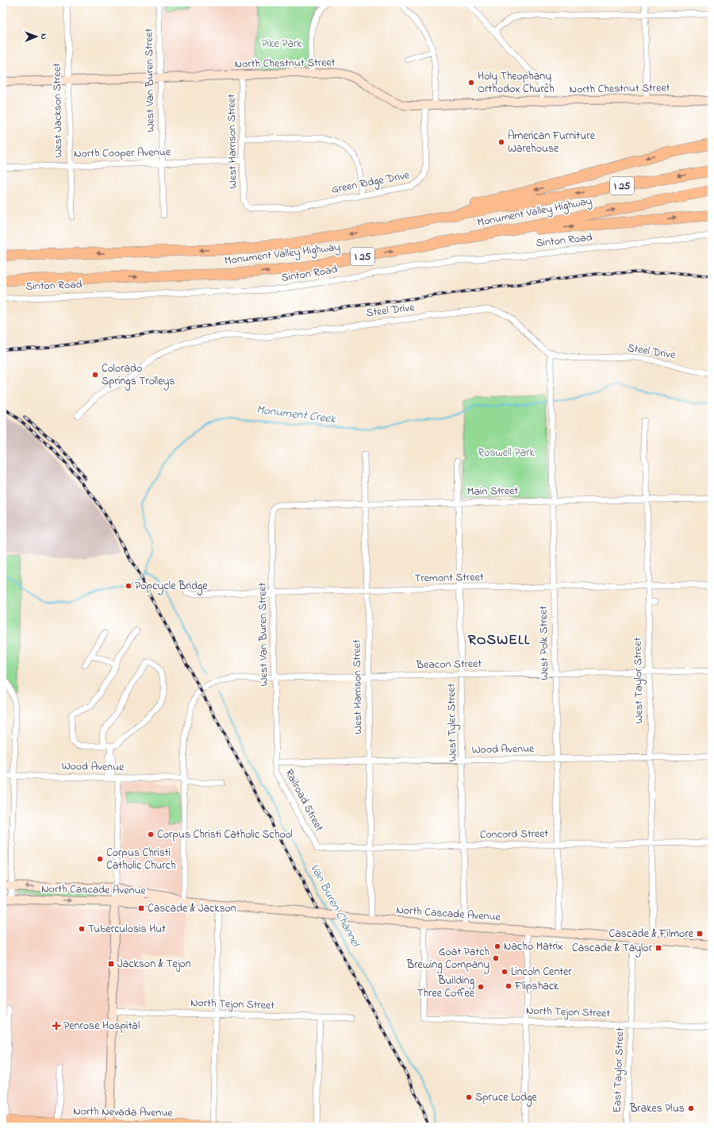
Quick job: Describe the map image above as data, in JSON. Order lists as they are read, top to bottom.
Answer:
{
  "streets": {
    "highway": ["I 25", "Monument Valley Highway"],
    "main road": ["North Chestnut Street", "North Cascade Avenue", "North Nevada Avenue"],
    "street": [
      "West Van Buren Street",
      "West Jackson Street",
      "West Harrison Street",
      "North Cooper Avenue",
      "Green Ridge Drive",
      "Sinton Road",
      "Steel Drive",
      "Main Street",
      "Tremont Street",
      "West Polk Street",
      "Beacon Street",
      "West Taylor Street",
      "West Tyler Street",
      "Wood Avenue",
      "Railroad Street",
      "Concord Street",
      "North Tejon Street",
      "East Taylor Street"
    ]
  },
  "crossings": [
    ["North Chestnut Street", "West Van Buren Street"],
    ["North Chestnut Street", "West Jackson Street"],
    ["North Chestnut Street", "West Harrison Street"],
    ["North Chestnut Street", "Green Ridge Drive"],
    ["West Van Buren Street", "North Cooper Avenue"],
    ["West Van Buren Street", "Main Street"],
    ["West Van Buren Street", "Tremont Street"],
    ["West Van Buren Street", "Beacon Street"],
    ["West Van Buren Street", "Wood Avenue"],
    ["West Van Buren Street", "Railroad Street"],
    ["West Jackson Street", "North Cooper Avenue"],
    ["West Harrison Street", "North Cooper Avenue"],
    ["West Harrison Street", "Green Ridge Drive"],
    ["West Harrison Street", "Main Street"],
    ["West Harrison Street", "Tremont Street"],
    ["West Harrison Street", "Beacon Street"],
    ["West Harrison Street", "Wood Avenue"],
    ["West Harrison Street", "Concord Street"],
    ["West Harrison Street", "North Cascade Avenue"],
    ["Steel Drive", "West Polk Street"],
    ["Main Street", "West Polk Street"],
    ["Main Street", "West Taylor Street"],
    ["Main Street", "West Tyler Street"],
    ["Tremont Street", "West Polk Street"],
    ["Tremont Street", "West Taylor Street"],
    ["Tremont Street", "West Tyler Street"],
    ["West Polk Street", "Beacon Street"],
    ["West Polk Street", "Wood Avenue"],
    ["West Polk Street", "Concord Street"],
    ["West Polk Street", "North Cascade Avenue"],
    ["Beacon Street", "West Taylor Street"],
    ["Beacon Street", "West Tyler Street"],
    ["Beacon Street", "Wood Avenue"],
    ["West Taylor Street", "Wood Avenue"],
    ["West Taylor Street", "Concord Street"],
    ["West Taylor Street", "North Cascade Avenue"],
    ["West Tyler Street", "Wood Avenue"],
    ["West Tyler Street", "Concord Street"],
    ["West Tyler Street", "North Cascade Avenue"],
    ["Wood Avenue", "Railroad Street"],
    ["Railroad Street", "Concord Street"],
    ["North Cascade Avenue", "North Tejon Street"],
    ["North Cascade Avenue", "East Taylor Street"],
    ["North Tejon Street", "East Taylor Street"]
  ],
  "districts": ["ROSWELL"],
  "water": ["Monument Creek", "Van Buren Channel"],
  "parks": ["Pike Park", "Roswell Park"],
  "places": {
    "other": [
      "Holy Theophany Orthodox Church",
      "American Furniture Warehouse",
      "Colorado Springs Trolleys",
      "Popcycle Bridge",
      "Corpus Christi Catholic School",
      "Corpus Christi Catholic Church",
      "Tuberculosis Hut",
      "Nacho Matrix",
      "Goat Patch Brewing Company",
      "Lincoln Center",
      "Flipshack",
      "Building Three Coffee",
      "Spruce Lodge",
      "Brakes Plus"
    ],
    "transit": [
      "Cascade & Jackson",
      "Cascade & Filmore",
      "Cascade & Taylor",
      "Jackson & Tejon"
    ],
    "health": ["Penrose Hospital"]
  },
  "north": "right"
}
